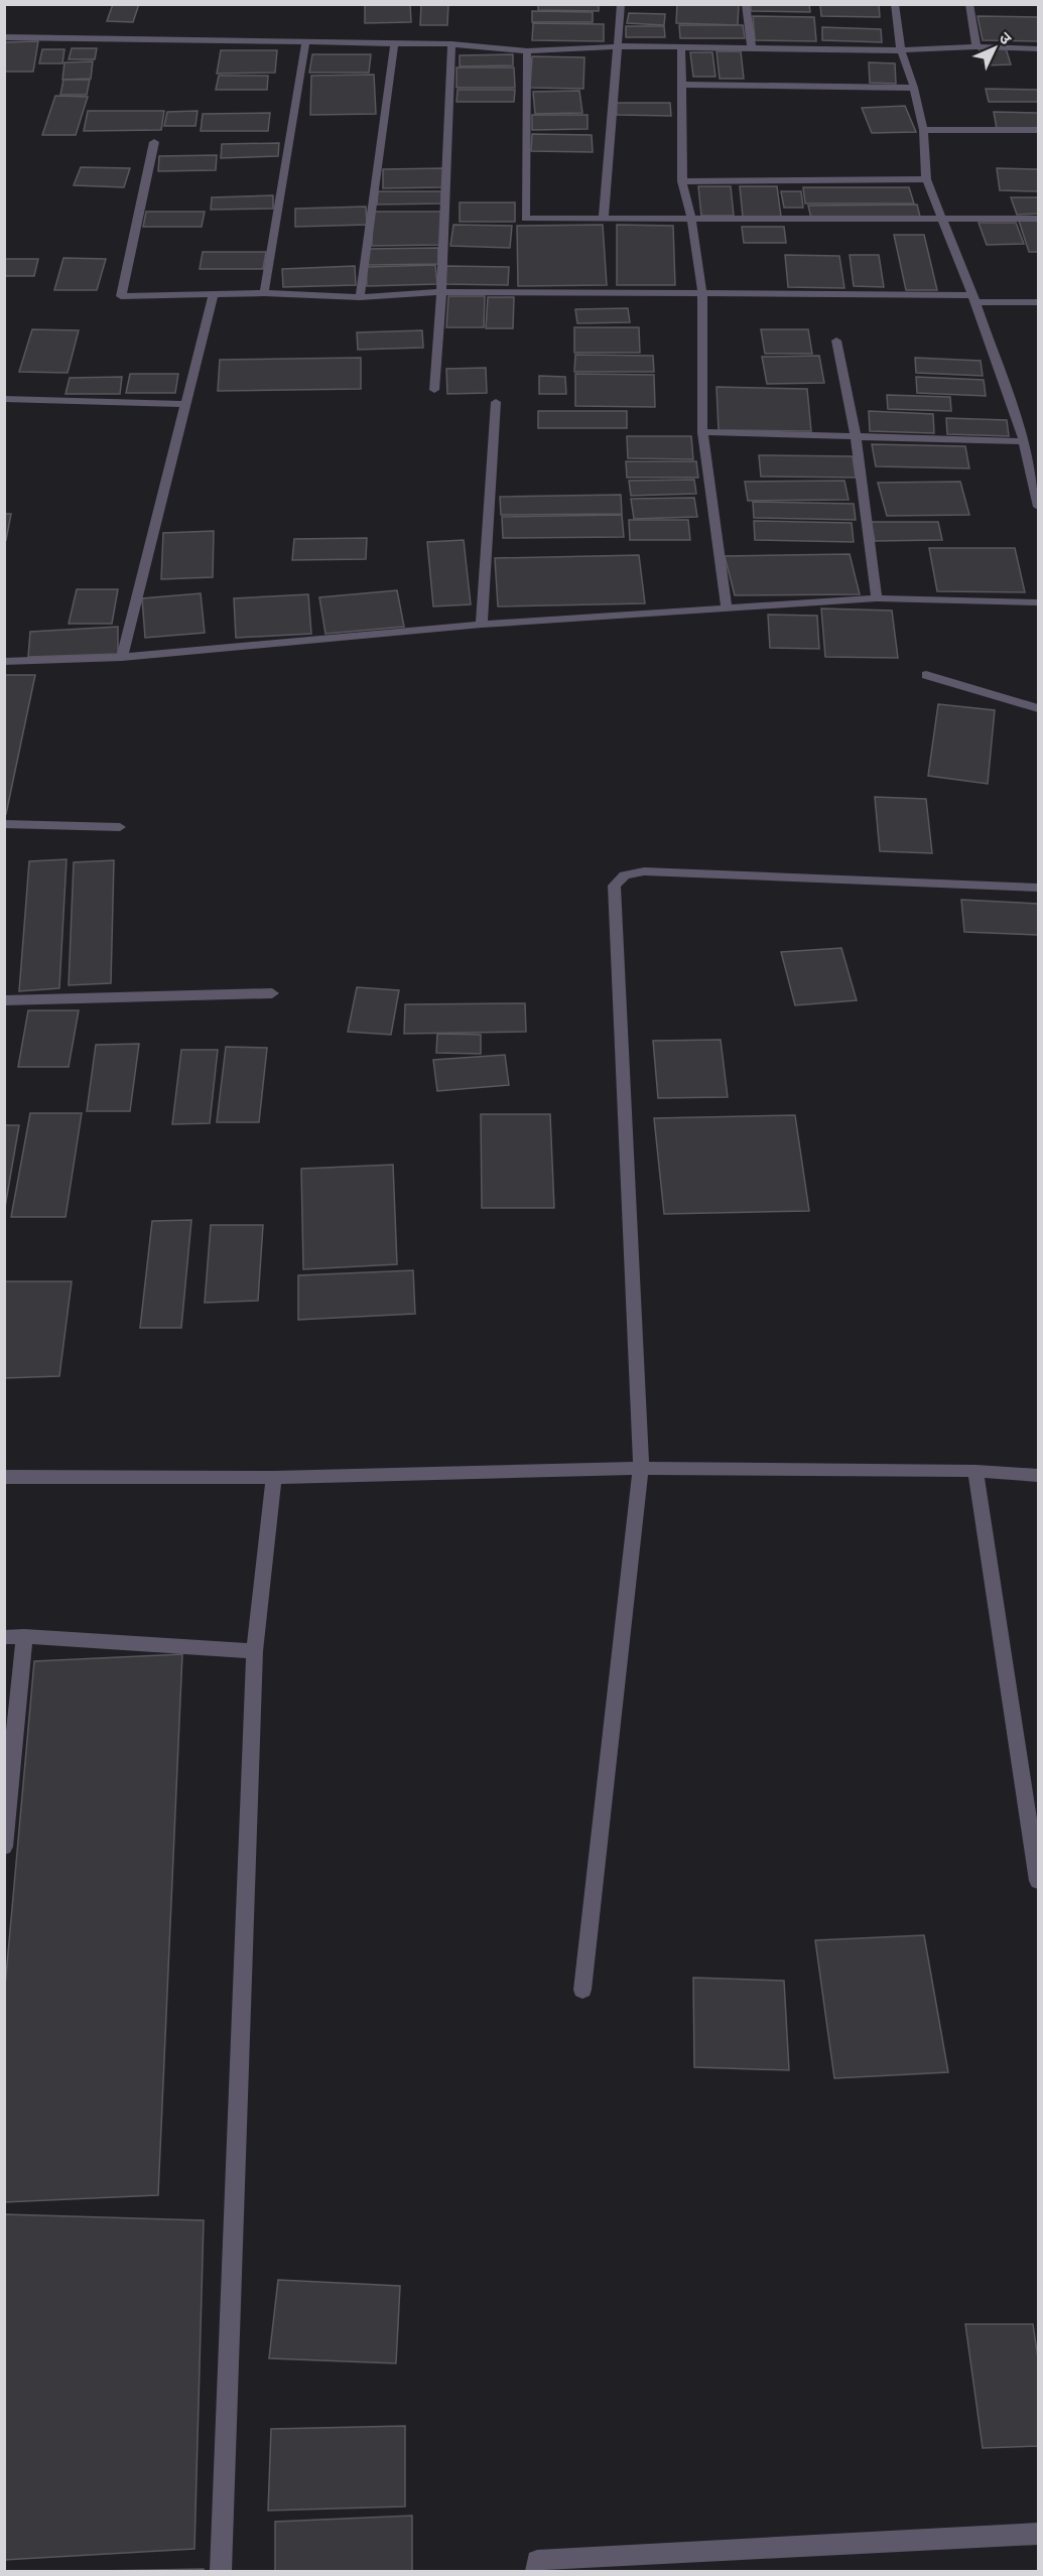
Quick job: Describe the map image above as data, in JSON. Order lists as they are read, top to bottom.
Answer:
{
  "north": "top right"
}
